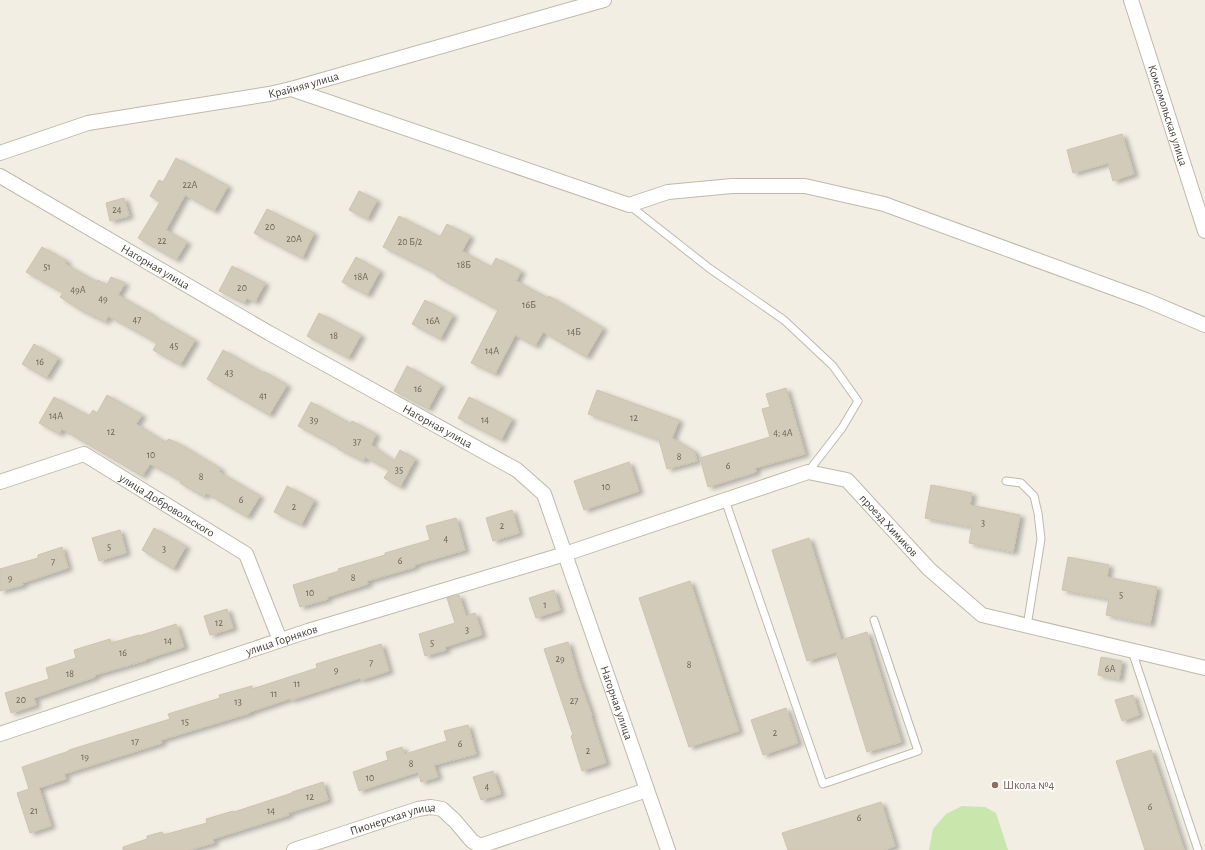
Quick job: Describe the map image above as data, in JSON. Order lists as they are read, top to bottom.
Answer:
{
  "streets": {
    "street": [
      "Крайняя улица",
      "Комсомольская улица",
      "Нагорная улица",
      "улица Добровольского",
      "проезд Химиков",
      "улица Горняков",
      "Пионерская улица"
    ]
  },
  "crossings": [
    ["Нагорная улица", "проезд Химиков"],
    ["Нагорная улица", "улица Горняков"],
    ["Нагорная улица", "Пионерская улица"],
    ["улица Добровольского", "улица Горняков"],
    ["проезд Химиков", "улица Горняков"]
  ],
  "places": ["Школа №4"],
  "house_numbers": [
    "22А",
    "24",
    "20",
    "20А",
    "22",
    "20 Б/2",
    "18Б",
    "51",
    "18А",
    "20",
    "49А",
    "49",
    "16Б",
    "47",
    "16А",
    "14Б",
    "18",
    "45",
    "14А",
    "16",
    "43",
    "16",
    "41",
    "14А",
    "12",
    "39",
    "14",
    "12",
    "4; 4А",
    "37",
    "10",
    "8",
    "6",
    "35",
    "8",
    "10",
    "6",
    "2",
    "3",
    "2",
    "4",
    "5",
    "3",
    "6",
    "7",
    "9",
    "8",
    "10",
    "5",
    "1",
    "12",
    "3",
    "14",
    "5",
    "16",
    "29",
    "7",
    "8",
    "6А",
    "9",
    "18",
    "11",
    "11",
    "20",
    "27",
    "13",
    "15",
    "2",
    "17",
    "6",
    "2",
    "19",
    "8",
    "10",
    "4",
    "12",
    "6",
    "21",
    "14",
    "6"
  ]
}
